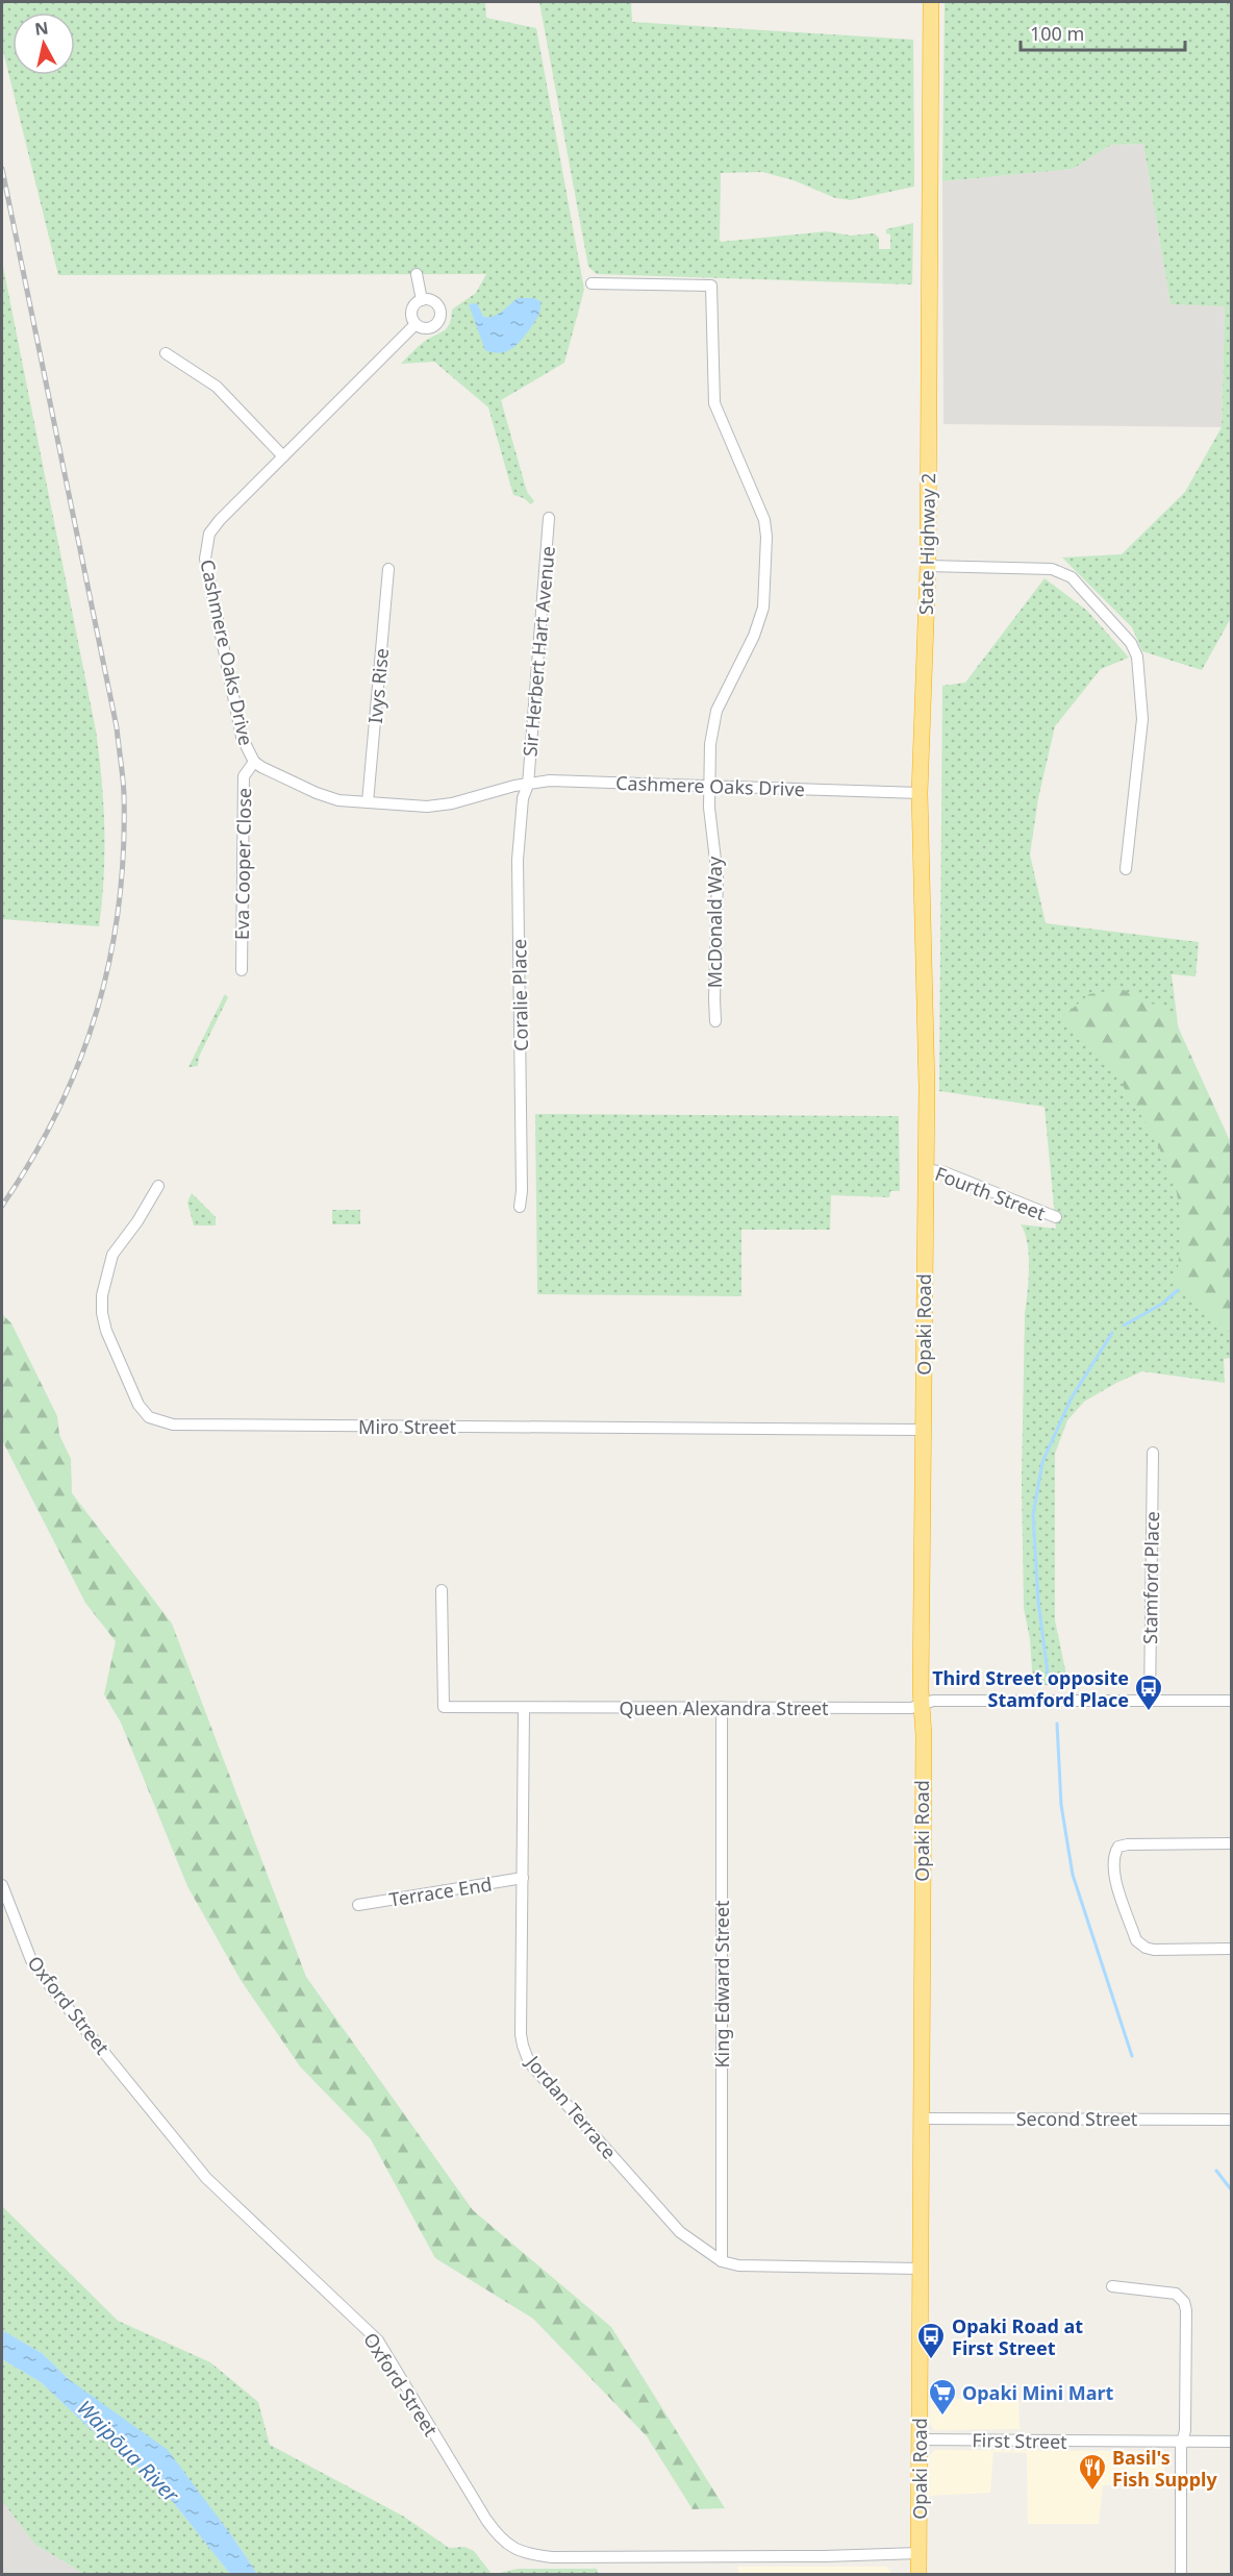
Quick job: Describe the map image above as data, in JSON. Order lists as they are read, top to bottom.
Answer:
{
  "streets": {
    "highway": ["State Highway 2", "Opaki Road"],
    "street": [
      "Sir Herbert Hart Avenue",
      "Cashmere Oaks Drive",
      "Ivys Rise",
      "Eva Cooper Close",
      "McDonald Way",
      "Coralie Place",
      "Fourth Street",
      "Miro Street",
      "Stamford Place",
      "Queen Alexandra Street",
      "Terrace End",
      "King Edward Street",
      "Oxford Street",
      "Jordan Terrace",
      "Second Street",
      "First Street"
    ]
  },
  "crossings": [
    ["State Highway 2", "Cashmere Oaks Drive"],
    ["State Highway 2", "Opaki Road"],
    ["Sir Herbert Hart Avenue", "Cashmere Oaks Drive"],
    ["Sir Herbert Hart Avenue", "Coralie Place"],
    ["Cashmere Oaks Drive", "Ivys Rise"],
    ["Cashmere Oaks Drive", "Eva Cooper Close"],
    ["Cashmere Oaks Drive", "McDonald Way"],
    ["Cashmere Oaks Drive", "Coralie Place"],
    ["Fourth Street", "Opaki Road"],
    ["Opaki Road", "Miro Street"],
    ["Opaki Road", "Queen Alexandra Street"],
    ["Opaki Road", "Oxford Street"],
    ["Opaki Road", "Jordan Terrace"],
    ["Opaki Road", "Second Street"],
    ["Opaki Road", "First Street"],
    ["Stamford Place", "Queen Alexandra Street"],
    ["Queen Alexandra Street", "King Edward Street"],
    ["Queen Alexandra Street", "Jordan Terrace"],
    ["Terrace End", "Jordan Terrace"],
    ["King Edward Street", "Jordan Terrace"]
  ],
  "water": ["Waipōua River"],
  "places": {
    "bus stop": ["Third Street opposite Stamford Place", "Opaki Road at First Street"],
    "supermarket": ["Opaki Mini Mart"],
    "restaurant": ["Basil's Fish Supply"]
  },
  "scale_bar": "100 m",
  "north": "top"
}
